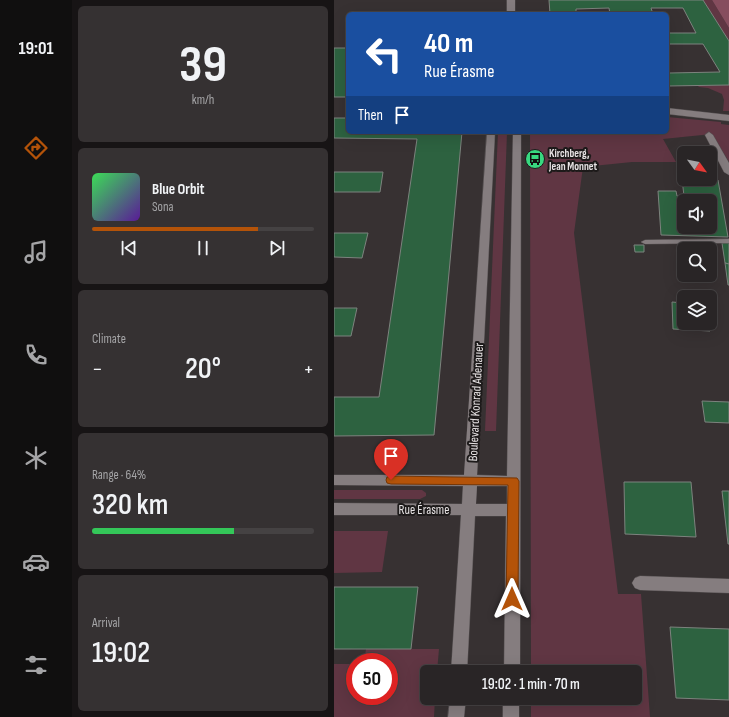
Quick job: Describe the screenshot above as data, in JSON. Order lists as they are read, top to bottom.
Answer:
{
  "streets": {
    "main road": ["Boulevard Konrad Adenauer", "Rue Érasme"]
  },
  "crossings": [
    ["Boulevard Konrad Adenauer", "Rue Érasme"]
  ],
  "places": {
    "bus stop": ["Kirchberg, Jean Monnet"]
  },
  "north": "bottom right",
  "page": {
    "tabs": "19:01",
    "tile": [
      ["39", "km/h"],
      "Climate",
      ["Range · 64%", "320 km"],
      ["Arrival", "19:02"]
    ],
    "turn": ["40 m", "Rue Érasme"],
    "then": "Then",
    "song": ["Blue Orbit", "Sona"],
    "heat": ["−", "20°", "+"],
    "limit": "50",
    "trip": "19:02 · 1 min · 70 m"
  }
}
